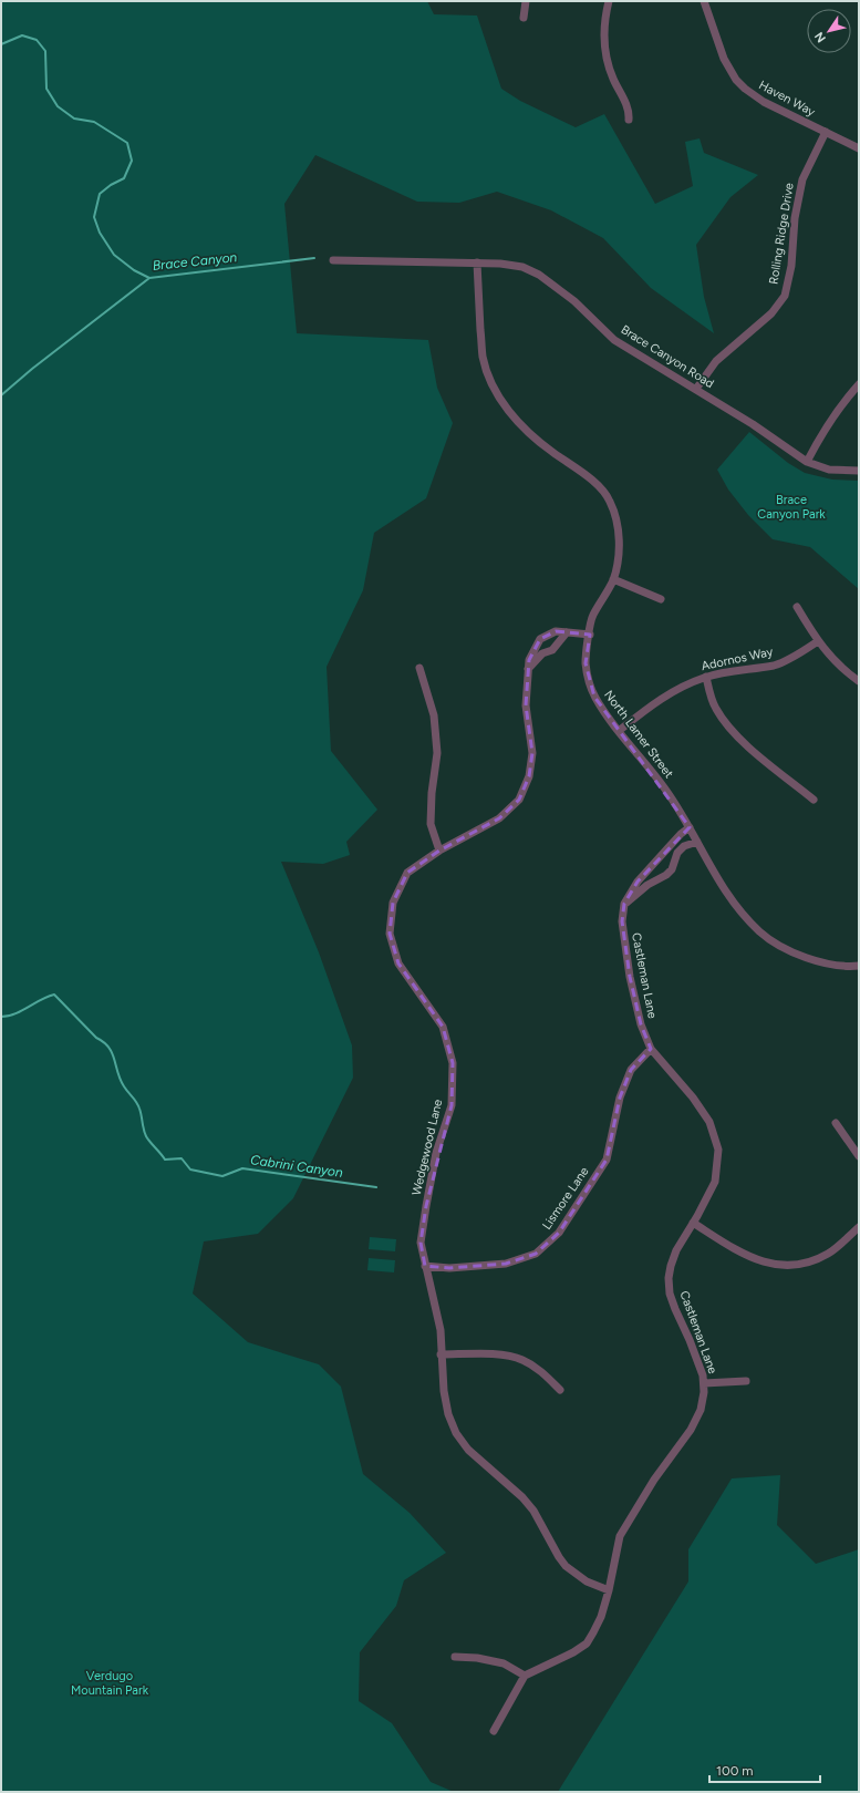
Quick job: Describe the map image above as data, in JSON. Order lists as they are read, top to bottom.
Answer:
{
  "streets": {
    "street": [
      "Haven Way",
      "Rolling Ridge Drive",
      "Brace Canyon Road",
      "Adornos Way",
      "North Lamer Street",
      "Castleman Lane",
      "Wedgewood Lane",
      "Lismore Lane"
    ]
  },
  "crossings": [
    ["Haven Way", "Rolling Ridge Drive"],
    ["Rolling Ridge Drive", "Brace Canyon Road"],
    ["Brace Canyon Road", "North Lamer Street"],
    ["Adornos Way", "North Lamer Street"],
    ["North Lamer Street", "Castleman Lane"],
    ["North Lamer Street", "Wedgewood Lane"],
    ["Castleman Lane", "Wedgewood Lane"],
    ["Castleman Lane", "Lismore Lane"],
    ["Wedgewood Lane", "Lismore Lane"]
  ],
  "water": ["Brace Canyon", "Cabrini Canyon"],
  "parks": ["Brace Canyon Park", "Verdugo Mountain Park"],
  "scale_bar": "100 m",
  "north": "bottom left"
}
